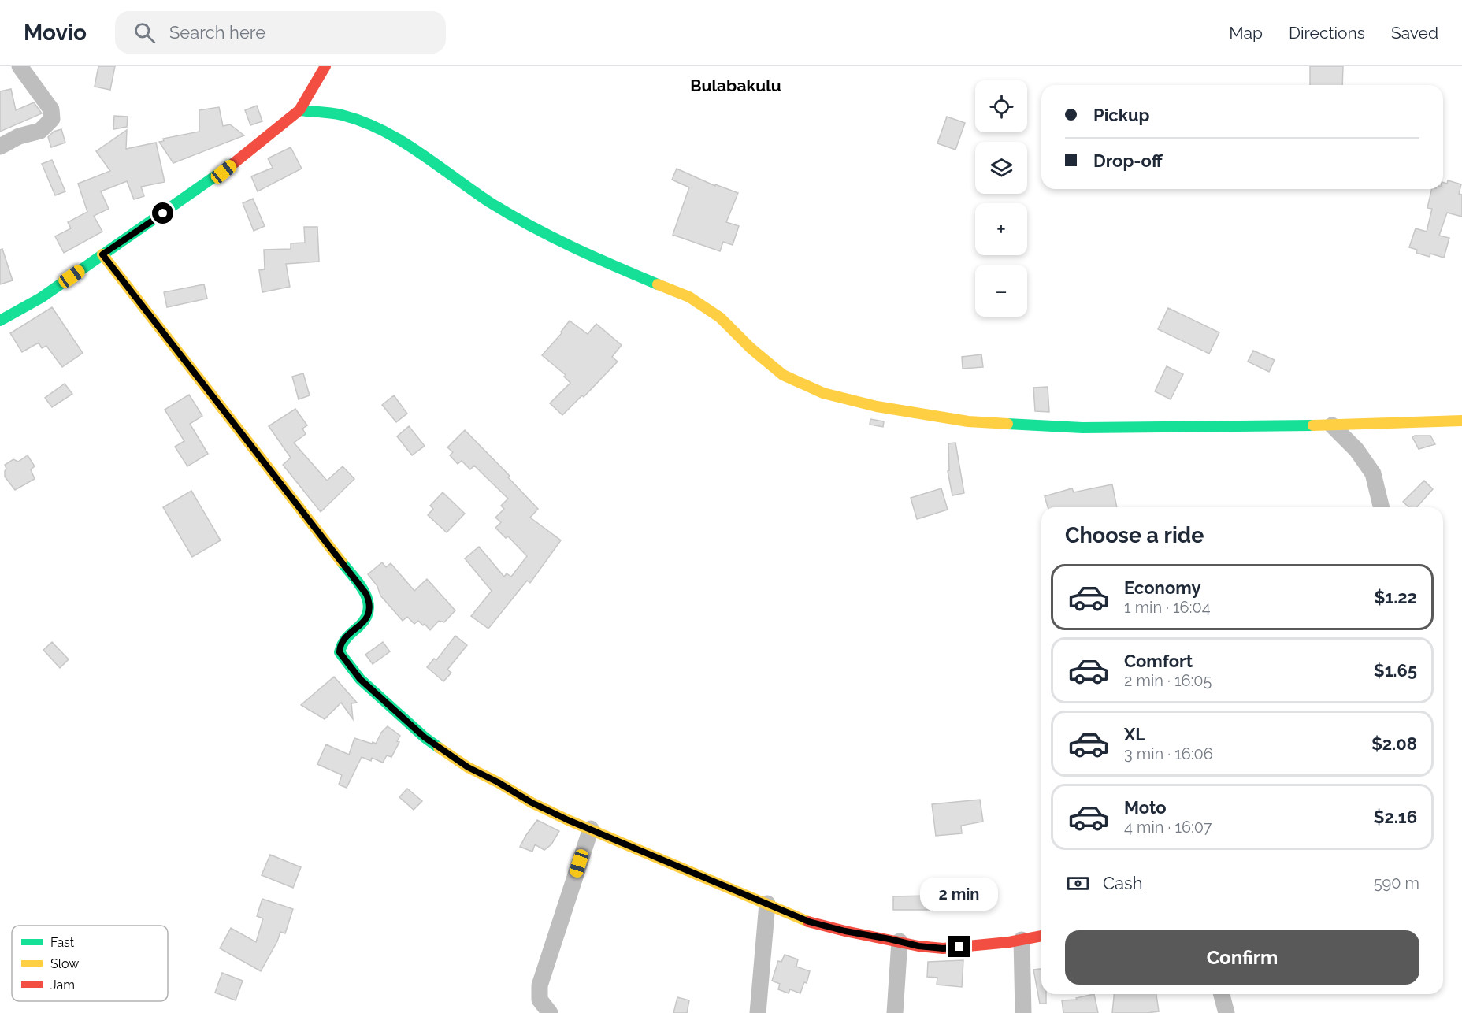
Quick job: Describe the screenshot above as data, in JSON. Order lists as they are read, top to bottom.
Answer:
{
  "districts": ["Bulabakulu"],
  "legend": ["Fast", "Slow", "Jam"],
  "page": {
    "header": "Movio",
    "search": "Search here",
    "nav": ["Map", "Directions", "Saved"],
    "map_buttons": ["+", "−"],
    "banner": ["Pickup", "Drop-off"],
    "heading": "Choose a ride",
    "list": [
      {
        "name": "Economy",
        "note": "1 min · 16:04",
        "value": "$1.22"
      },
      {
        "name": "Comfort",
        "note": "2 min · 16:05",
        "value": "$1.65"
      },
      {
        "name": "XL",
        "note": "3 min · 16:06",
        "value": "$2.08"
      },
      {
        "name": "Moto",
        "note": "4 min · 16:07",
        "value": "$2.16"
      }
    ],
    "pay": ["Cash", "590 m"],
    "bubble": "2 min",
    "buttons": "Confirm"
  }
}
